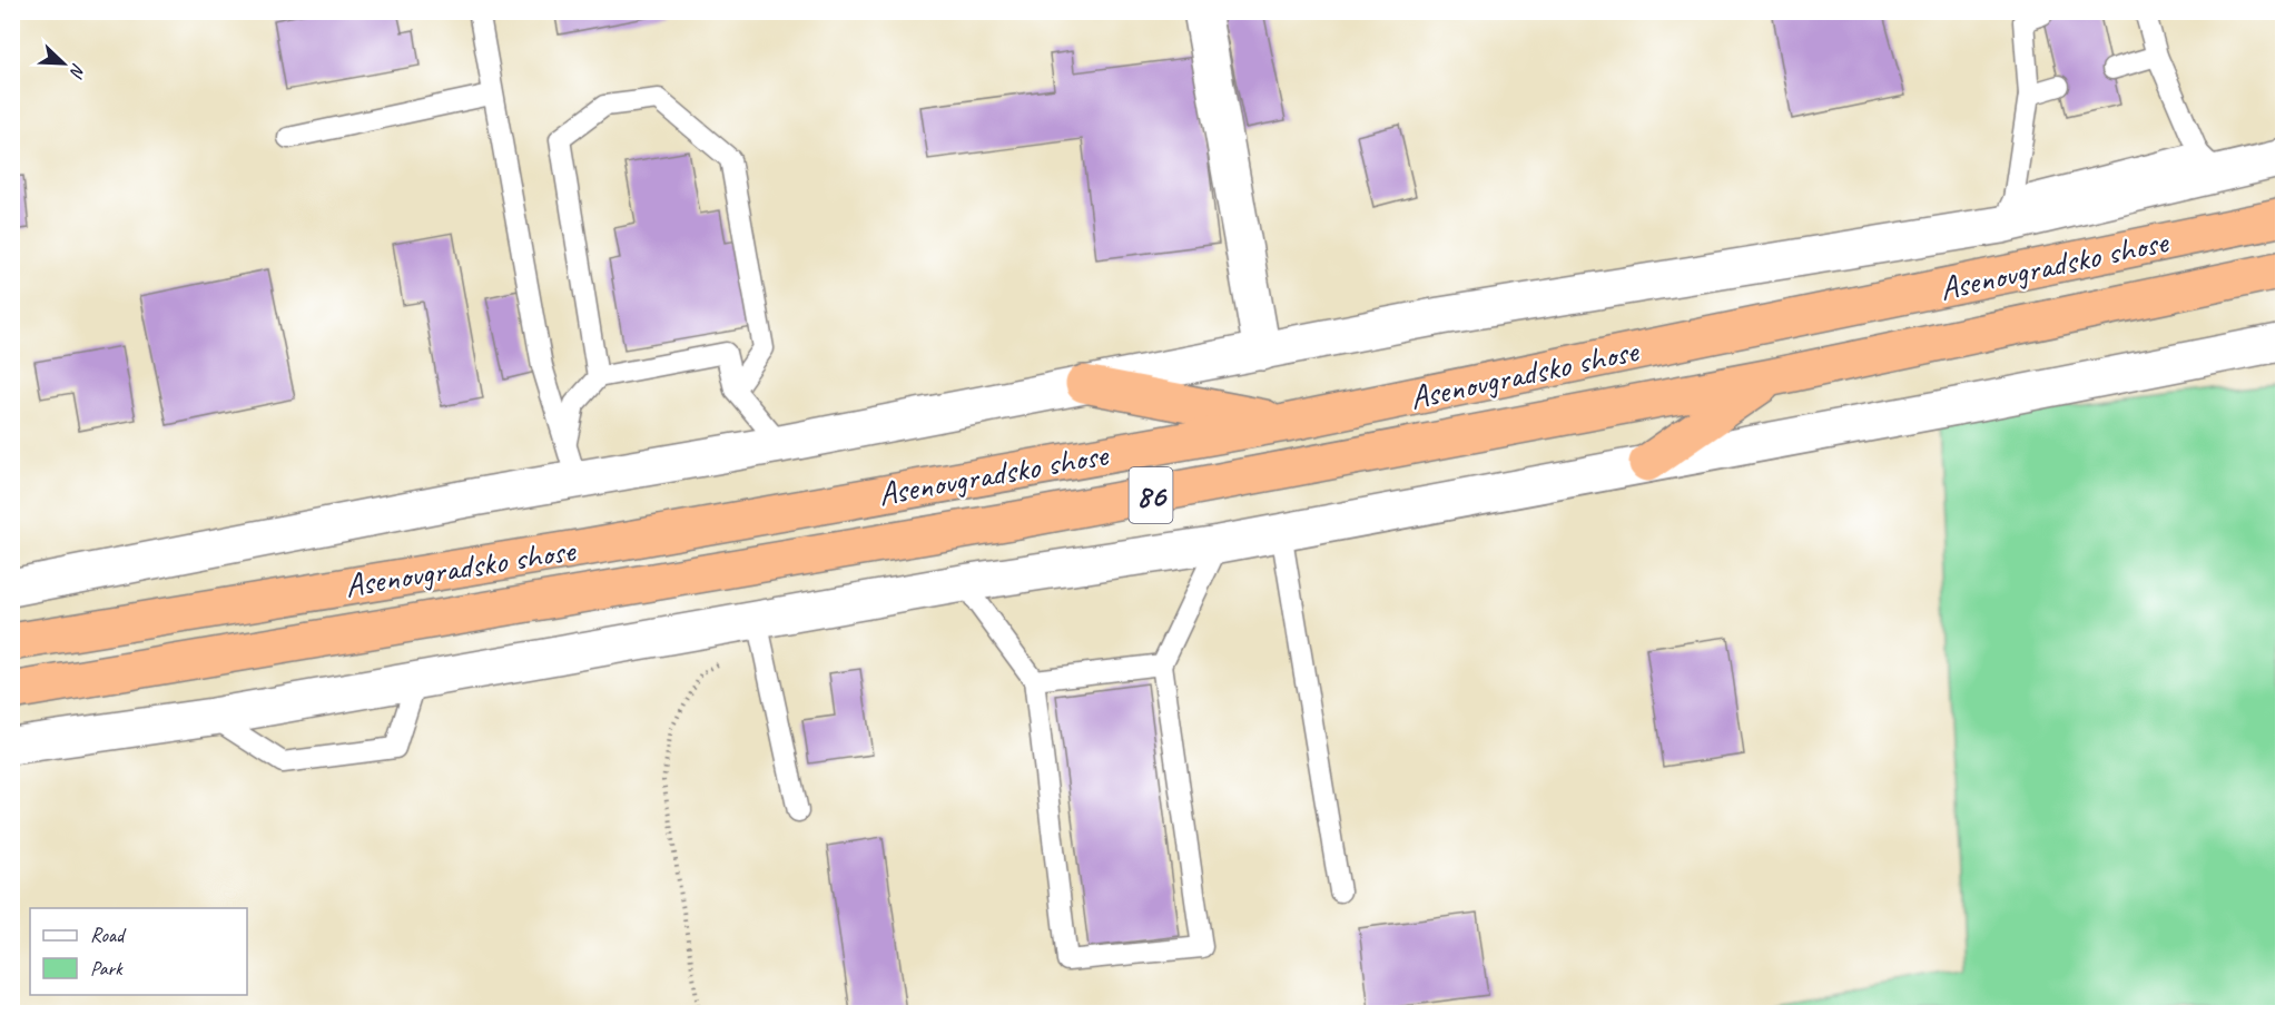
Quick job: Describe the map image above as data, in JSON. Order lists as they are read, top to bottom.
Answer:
{
  "streets": {
    "highway": ["Asenovgradsko shose", "86"]
  },
  "legend": ["Road", "Park"],
  "north": "bottom right"
}
